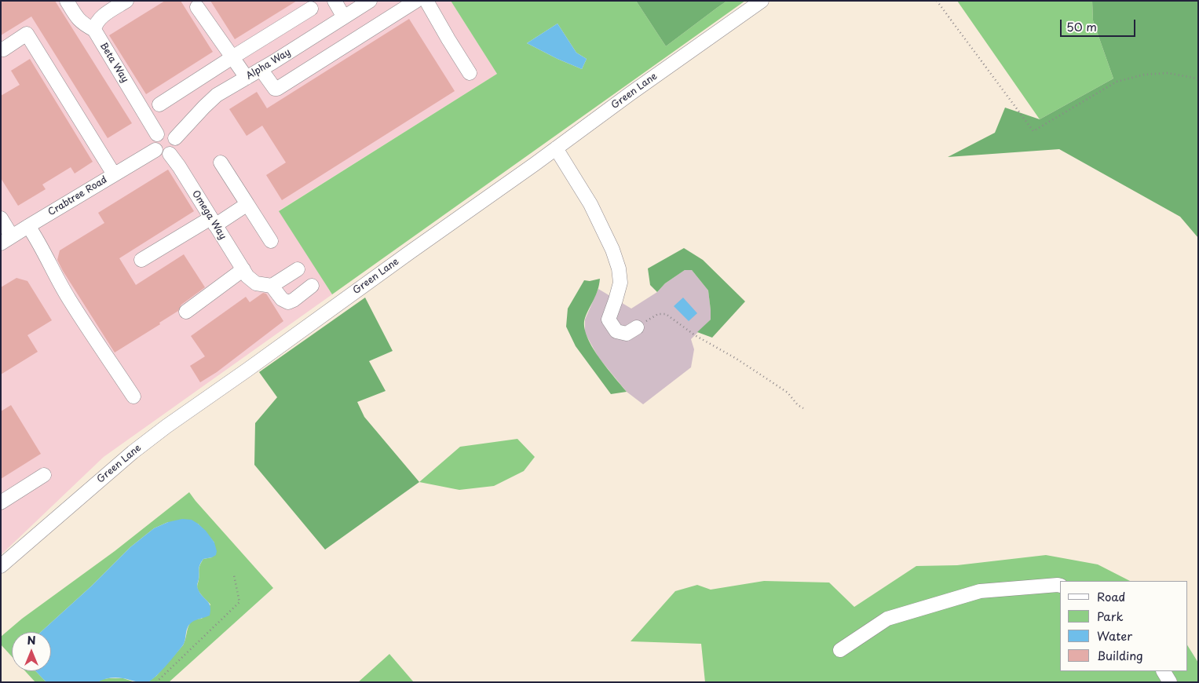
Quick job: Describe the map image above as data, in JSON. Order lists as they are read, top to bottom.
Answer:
{
  "streets": {
    "street": [
      "Beta Way",
      "Alpha Way",
      "Green Lane",
      "Crabtree Road",
      "Omega Way"
    ]
  },
  "crossings": [
    ["Beta Way", "Alpha Way"],
    ["Beta Way", "Crabtree Road"],
    ["Beta Way", "Omega Way"],
    ["Alpha Way", "Crabtree Road"],
    ["Alpha Way", "Omega Way"],
    ["Crabtree Road", "Omega Way"]
  ],
  "legend": [
    "Road",
    "Park",
    "Water",
    "Building"
  ],
  "scale_bar": "50 m",
  "north": "top"
}
